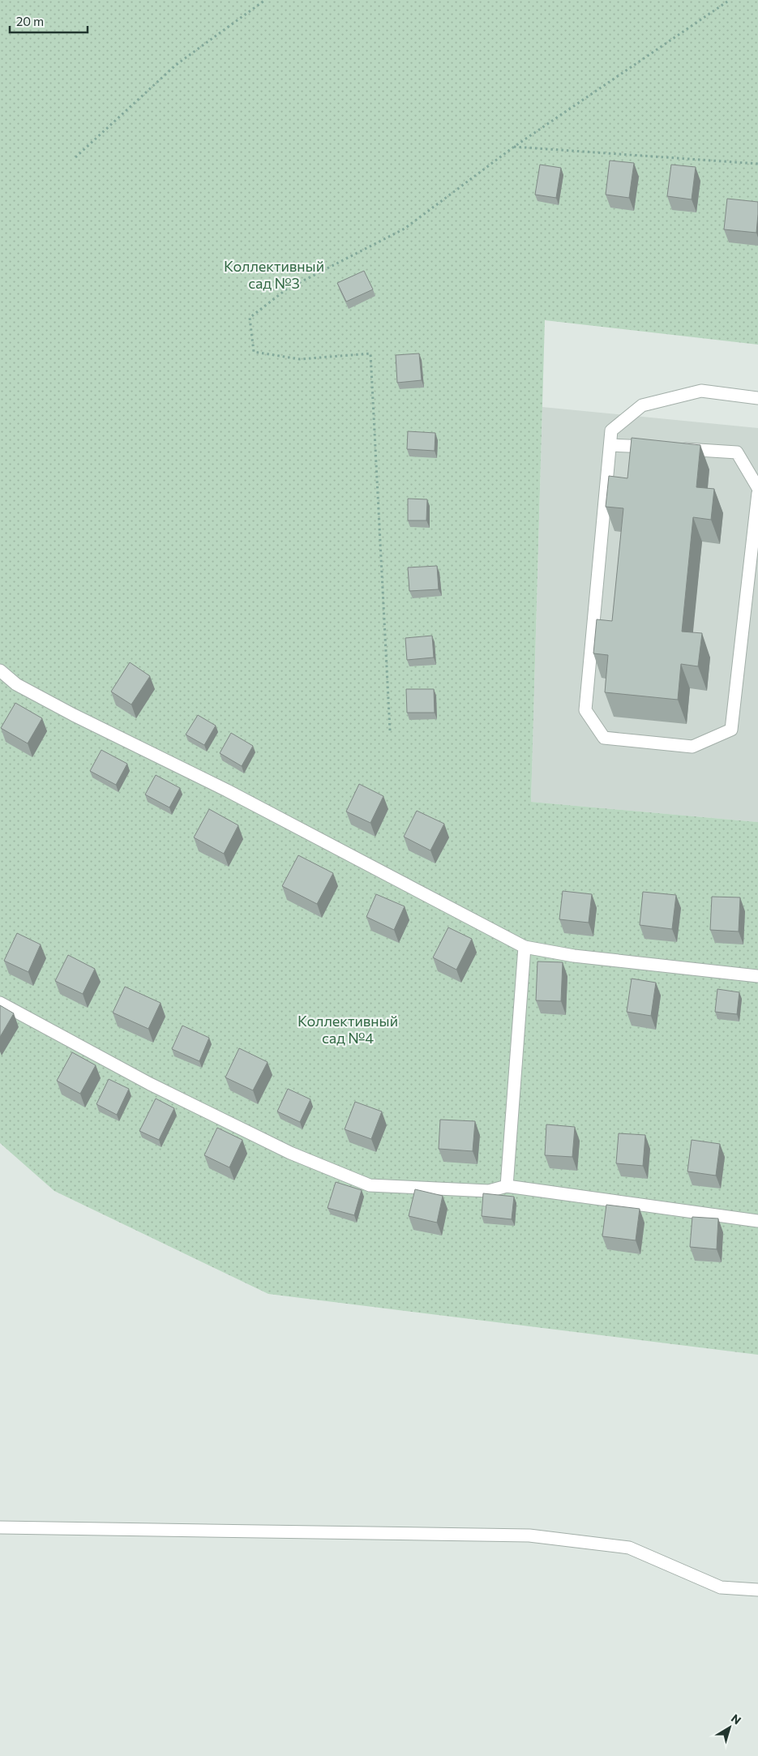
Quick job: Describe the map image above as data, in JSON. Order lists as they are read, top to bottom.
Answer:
{
  "parks": ["Коллективный сад №3", "Коллективный сад №4"],
  "scale_bar": "20 m",
  "north": "top right"
}
